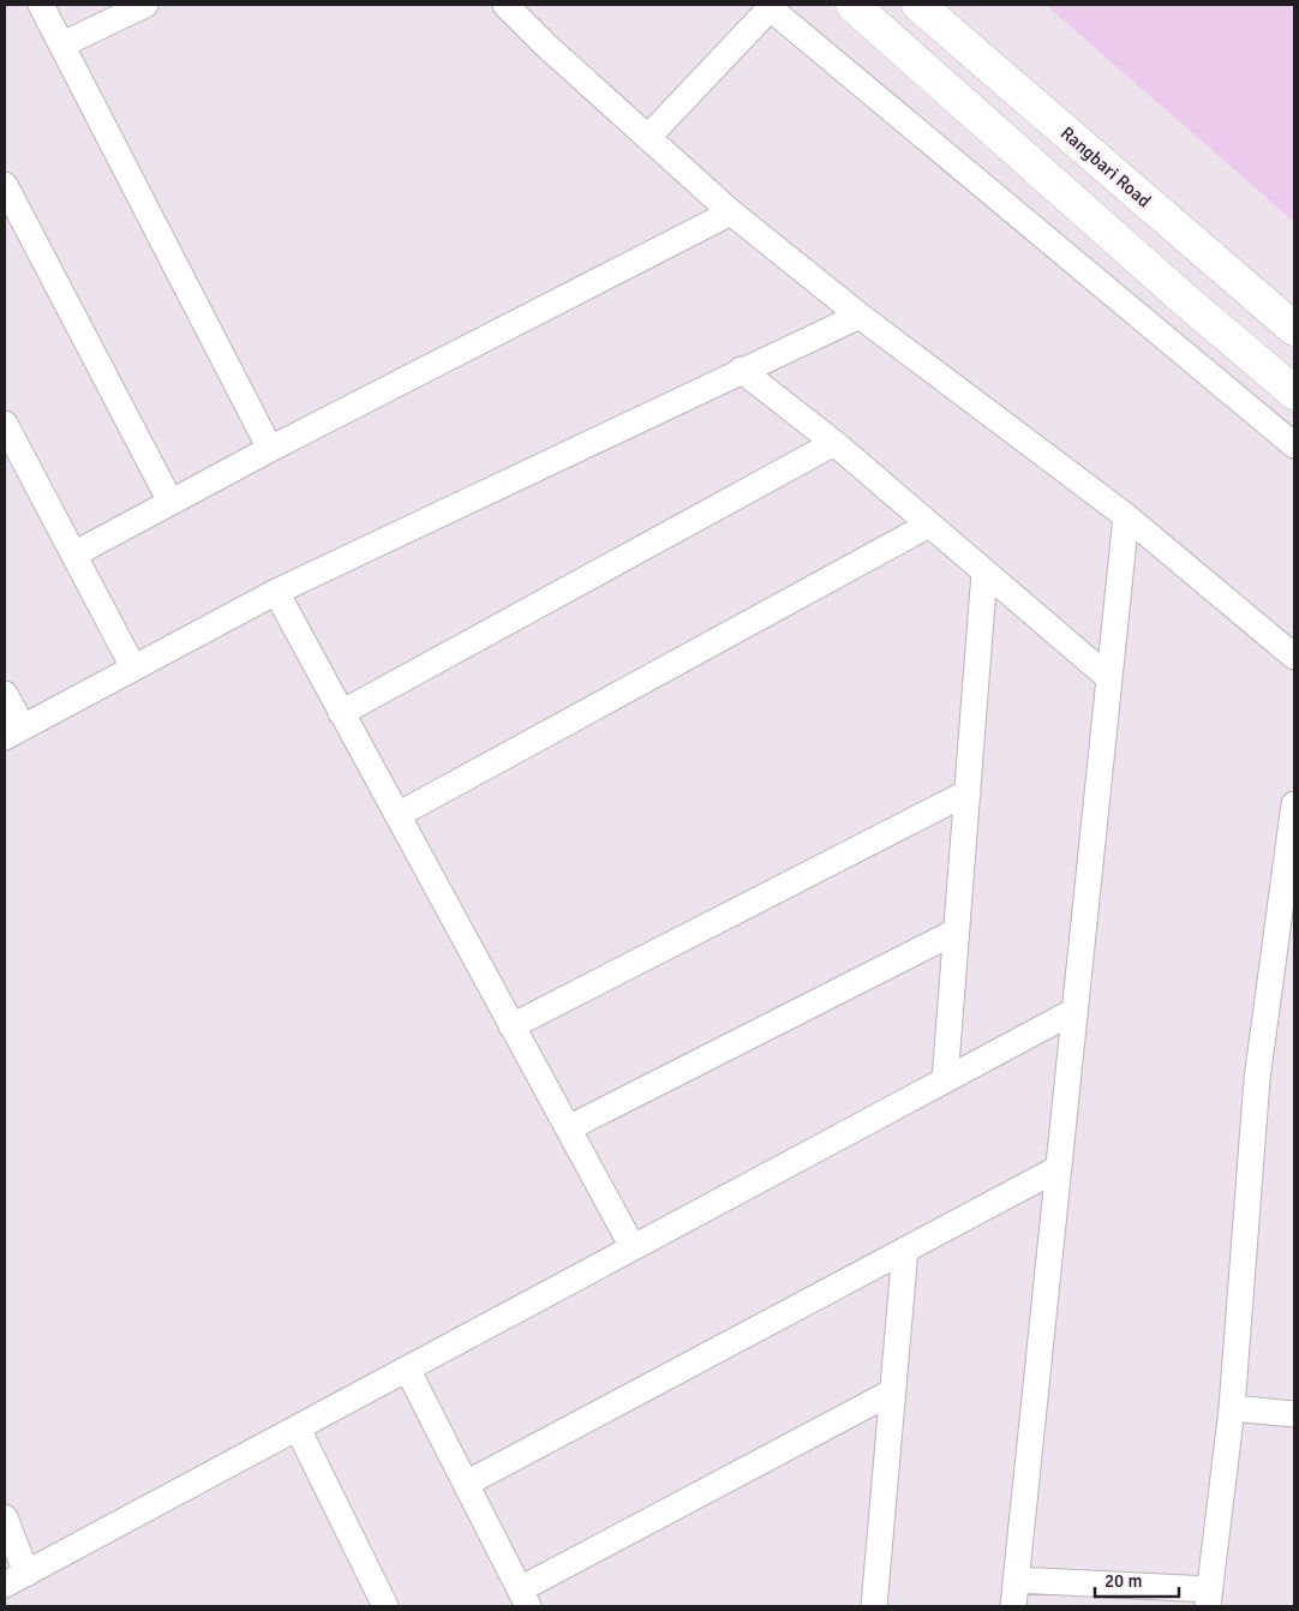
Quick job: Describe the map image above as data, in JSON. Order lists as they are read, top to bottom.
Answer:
{
  "streets": {
    "street": ["Rangbari Road"]
  },
  "scale_bar": "20 m"
}
